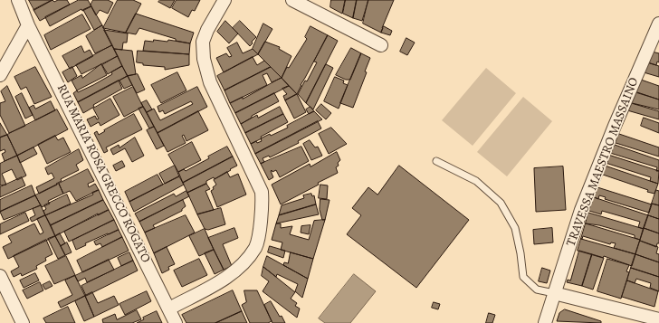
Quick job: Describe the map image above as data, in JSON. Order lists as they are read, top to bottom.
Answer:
{
  "streets": {
    "street": ["TRAVESSA MAESTRO MASSAINO", "RUA MARIA ROSA GRECCO ROGATO"]
  }
}
